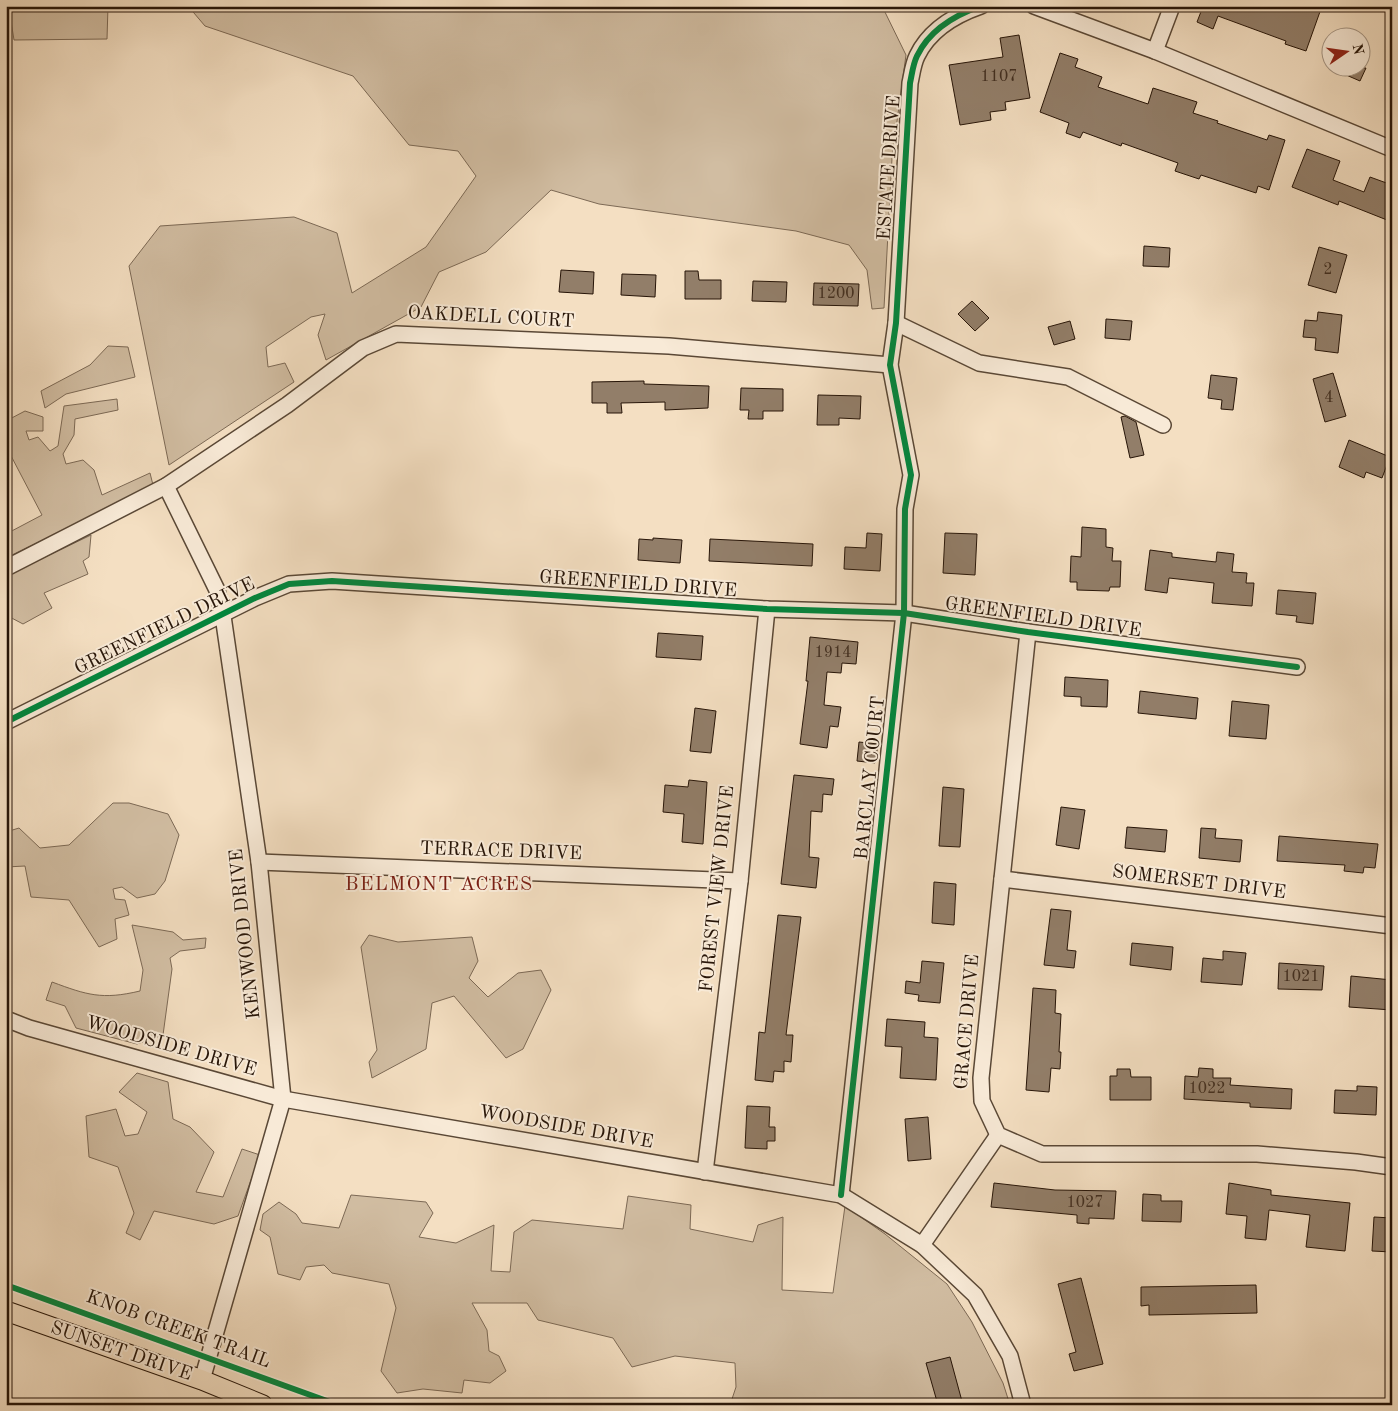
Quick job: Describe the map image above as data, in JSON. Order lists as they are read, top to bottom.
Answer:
{
  "streets": {
    "main road": ["SUNSET DRIVE"],
    "street": [
      "ESTATE DRIVE",
      "OAKDELL COURT",
      "GREENFIELD DRIVE",
      "BARCLAY COURT",
      "TERRACE DRIVE",
      "SOMERSET DRIVE",
      "FOREST VIEW DRIVE",
      "KENWOOD DRIVE",
      "GRACE DRIVE",
      "WOODSIDE DRIVE"
    ],
    "cycle path": ["KNOB CREEK TRAIL"]
  },
  "crossings": [
    ["ESTATE DRIVE", "OAKDELL COURT"],
    ["ESTATE DRIVE", "BARCLAY COURT"],
    ["OAKDELL COURT", "BARCLAY COURT"],
    ["OAKDELL COURT", "KENWOOD DRIVE"],
    ["GREENFIELD DRIVE", "BARCLAY COURT"],
    ["GREENFIELD DRIVE", "FOREST VIEW DRIVE"],
    ["GREENFIELD DRIVE", "KENWOOD DRIVE"],
    ["GREENFIELD DRIVE", "GRACE DRIVE"],
    ["BARCLAY COURT", "WOODSIDE DRIVE"],
    ["TERRACE DRIVE", "FOREST VIEW DRIVE"],
    ["TERRACE DRIVE", "KENWOOD DRIVE"],
    ["SOMERSET DRIVE", "GRACE DRIVE"],
    ["FOREST VIEW DRIVE", "WOODSIDE DRIVE"],
    ["KENWOOD DRIVE", "WOODSIDE DRIVE"],
    ["KENWOOD DRIVE", "SUNSET DRIVE"]
  ],
  "districts": ["BELMONT ACRES"],
  "house_numbers": [
    "1107",
    "2",
    "1200",
    "4",
    "1914",
    "1021",
    "1022",
    "1027"
  ],
  "north": "right"
}
